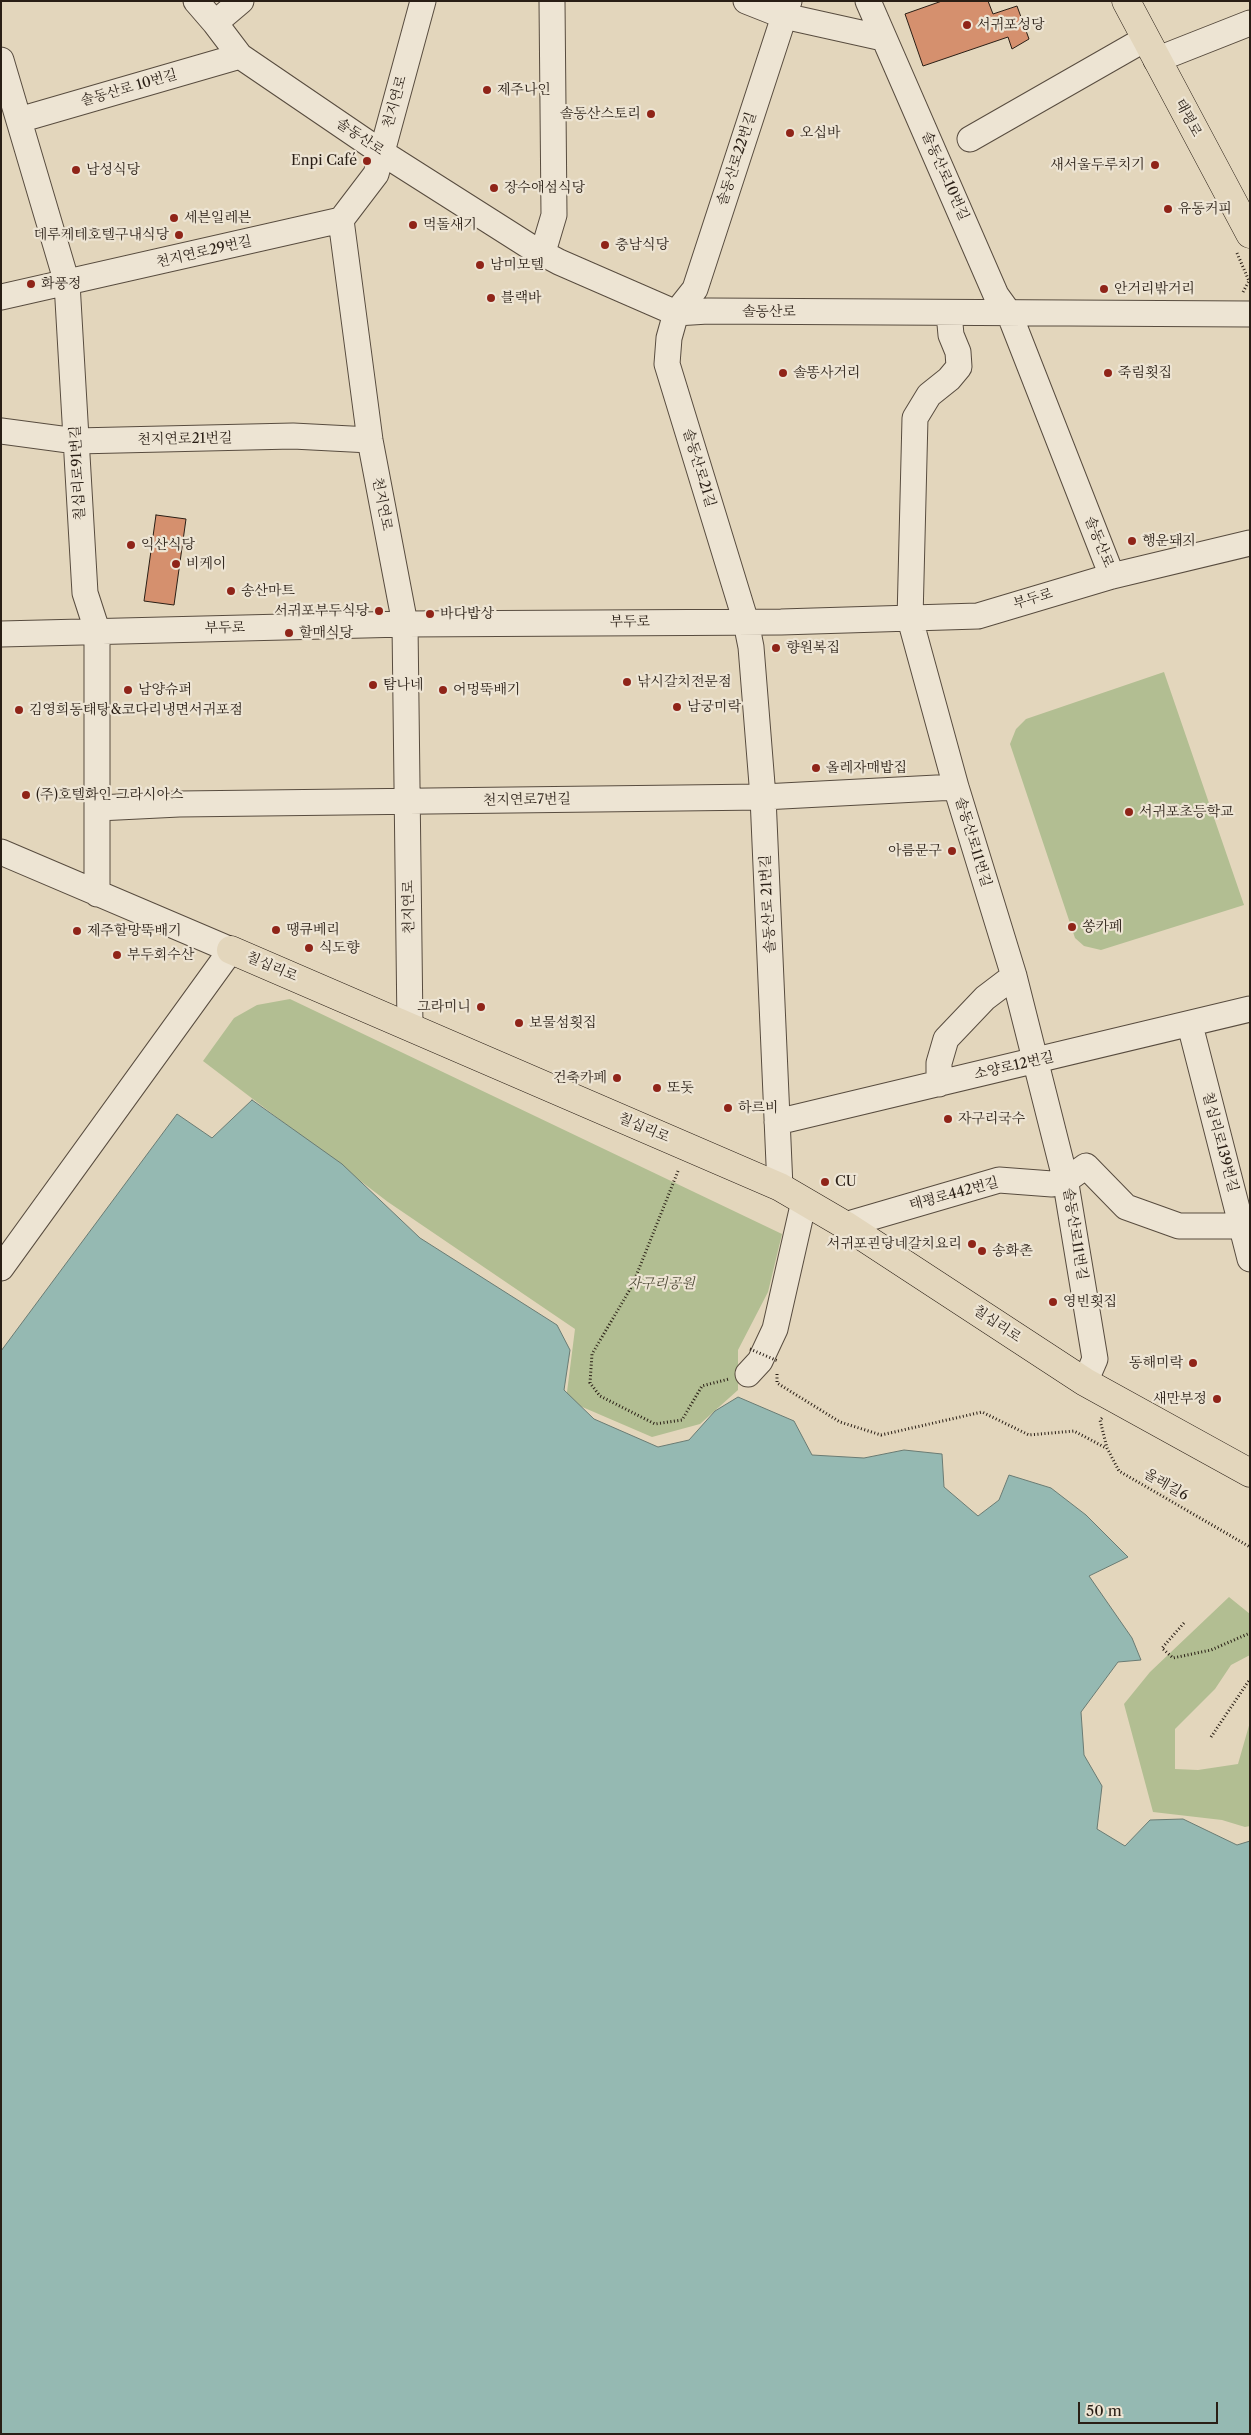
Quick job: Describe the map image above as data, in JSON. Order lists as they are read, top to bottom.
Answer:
{
  "streets": {
    "main road": ["태평로", "칠십리로"],
    "street": [
      "솔동산로 10번길",
      "천지연로",
      "솔동산로",
      "솔동산로22번길",
      "솔동산로10번길",
      "천지연로29번길",
      "천지연로21번길",
      "솔동산로21길",
      "칠십리로91번길",
      "부두로",
      "천지연로7번길",
      "솔동산로11번길",
      "솔동산로 21번길",
      "소양로12번길",
      "칠십리로139번길",
      "태평로442번길"
    ],
    "path": ["올레길6"]
  },
  "crossings": [
    ["솔동산로 10번길", "솔동산로"],
    ["솔동산로 10번길", "칠십리로91번길"],
    ["천지연로", "솔동산로"],
    ["천지연로", "천지연로29번길"],
    ["천지연로", "천지연로21번길"],
    ["천지연로", "부두로"],
    ["천지연로", "천지연로7번길"],
    ["천지연로", "칠십리로"],
    ["솔동산로", "솔동산로22번길"],
    ["솔동산로", "솔동산로10번길"],
    ["솔동산로", "솔동산로21길"],
    ["솔동산로", "부두로"],
    ["솔동산로", "솔동산로11번길"],
    ["솔동산로22번길", "솔동산로21길"],
    ["천지연로29번길", "칠십리로91번길"],
    ["천지연로21번길", "칠십리로91번길"],
    ["솔동산로21길", "부두로"],
    ["솔동산로21길", "솔동산로 21번길"],
    ["칠십리로91번길", "부두로"],
    ["칠십리로91번길", "천지연로7번길"],
    ["칠십리로91번길", "칠십리로"],
    ["부두로", "솔동산로11번길"],
    ["부두로", "솔동산로 21번길"],
    ["천지연로7번길", "솔동산로11번길"],
    ["천지연로7번길", "솔동산로 21번길"],
    ["솔동산로11번길", "칠십리로"],
    ["솔동산로11번길", "소양로12번길"],
    ["솔동산로11번길", "태평로442번길"],
    ["솔동산로 21번길", "칠십리로"],
    ["솔동산로 21번길", "소양로12번길"],
    ["칠십리로", "태평로442번길"],
    ["칠십리로", "올레길6"],
    ["소양로12번길", "칠십리로139번길"],
    ["칠십리로139번길", "태평로442번길"]
  ],
  "parks": ["자구리공원"],
  "places": [
    "서귀포성당",
    "제주나인",
    "솔동산스토리",
    "오십바",
    "Enpi Café",
    "새서울두루치기",
    "남성식당",
    "장수애섬식당",
    "유동커피",
    "세븐일레븐",
    "먹돌새기",
    "데루케테호텔구내식당",
    "충남식당",
    "남미모텔",
    "화풍정",
    "안거리밖거리",
    "블랙바",
    "솔똥사거리",
    "죽림횟집",
    "행운돼지",
    "익산식당",
    "비케이",
    "송산마트",
    "서귀포부두식당",
    "바다밥상",
    "할매식당",
    "향원복집",
    "낚시갈치전문점",
    "탐나네",
    "남양슈퍼",
    "어멍뚝배기",
    "남궁미락",
    "김영희동태탕&코다리냉면서귀포점",
    "올레자매밥집",
    "(주)호텔화인 그라시아스",
    "서귀포초등학교",
    "아름문구",
    "쏭카페",
    "땡큐베리",
    "제주할망뚝배기",
    "식도향",
    "부두회수산",
    "그라미니",
    "보물섬횟집",
    "건축카페",
    "또돗",
    "하르비",
    "자구리국수",
    "CU",
    "서귀포괸당네갈치요리",
    "송화촌",
    "영빈횟집",
    "동해미락",
    "새만부정"
  ],
  "scale_bar": "50 m"
}
